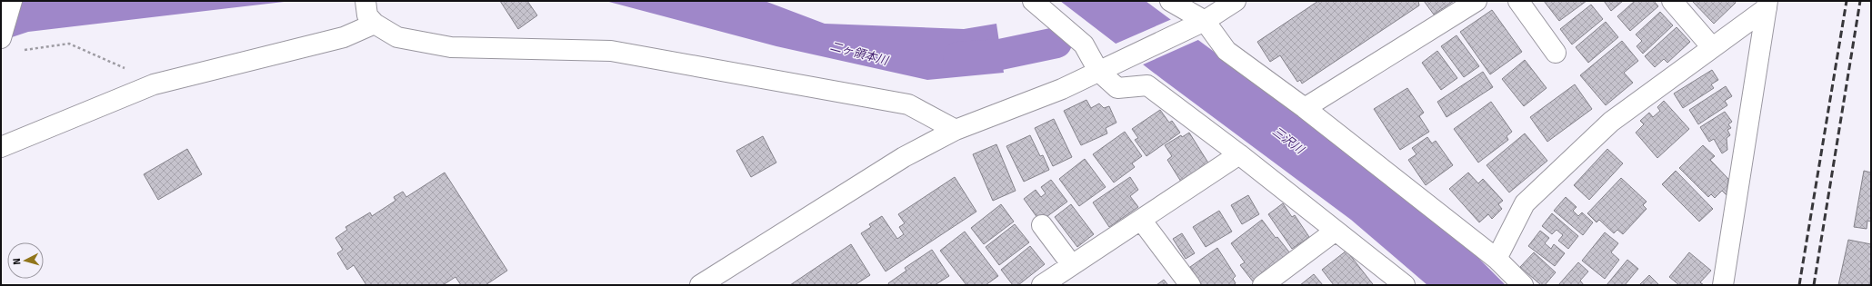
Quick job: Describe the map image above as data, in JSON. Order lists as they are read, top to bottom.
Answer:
{
  "water": ["二ヶ領本川", "三沢川"],
  "north": "left"
}
